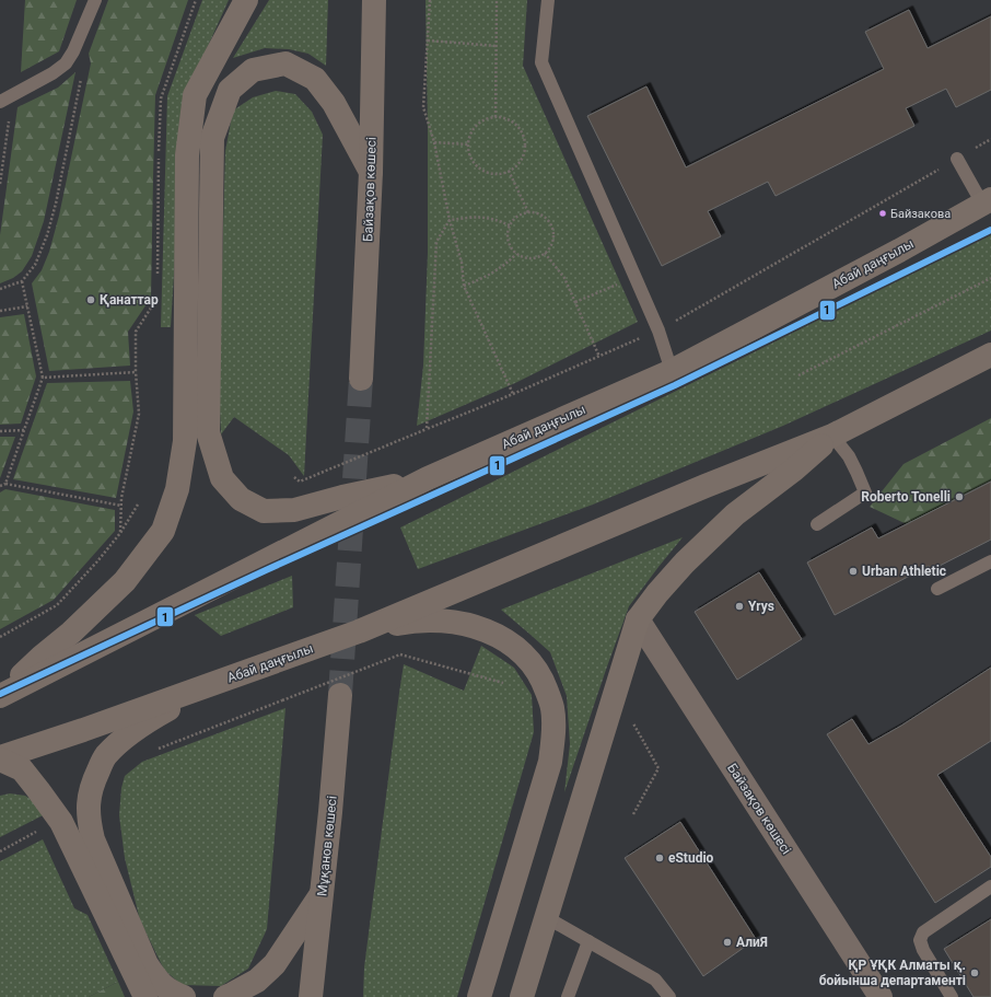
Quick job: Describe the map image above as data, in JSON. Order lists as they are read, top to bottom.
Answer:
{
  "streets": {
    "main road": ["Байзақов көшесі", "Абай даңғылы", "Мұқанов көшесі"]
  },
  "places": [
    "Байзакова",
    "Қанаттар",
    "Roberto Tonelli",
    "Urban Athletic",
    "Yrys",
    "eStudio",
    "АлиЯ",
    "ҚР ҰҚК Алматы қ. бойынша департаменті"
  ],
  "lines": ["transit line 1"]
}
